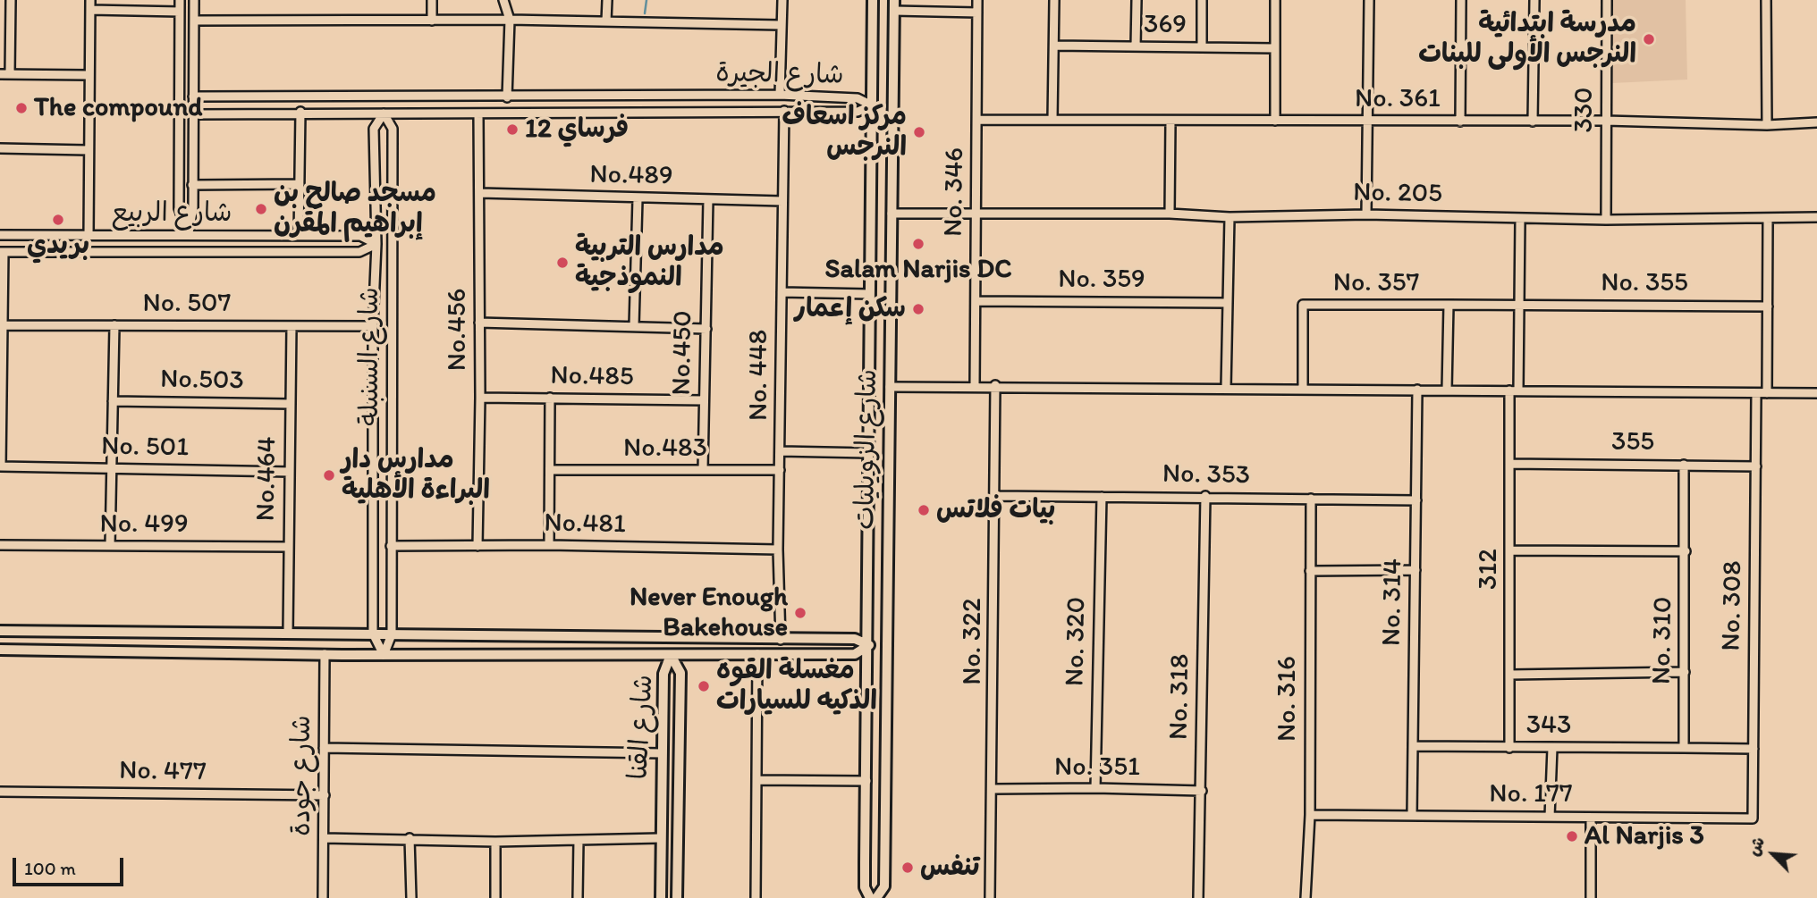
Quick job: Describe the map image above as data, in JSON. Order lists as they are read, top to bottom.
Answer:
{
  "streets": {
    "street": [
      "369",
      "شارع الجيرة",
      "No. 361",
      "330",
      "No.489",
      "No. 346",
      "No. 205",
      "شارع الربيع",
      "No. 359",
      "No. 357",
      "No. 355",
      "No. 507",
      "No.456",
      "No.450",
      "شارع السنبلة",
      "No. 448",
      "No.485",
      "No.503",
      "355",
      "No. 501",
      "No.483",
      "شارع الزويليات",
      "No. 353",
      "No.464",
      "No. 499",
      "No.481",
      "312",
      "No. 314",
      "No. 308",
      "No. 310",
      "No. 322",
      "No. 320",
      "No. 318",
      "No. 316",
      "343",
      "شارع القنا",
      "No. 351",
      "No. 477",
      "شارع جودة",
      "No. 177"
    ]
  },
  "crossings": [
    ["شارع الجيرة", "No.456"],
    ["شارع الجيرة", "شارع السنبلة"],
    ["شارع الجيرة", "No. 448"],
    ["شارع الجيرة", "شارع الزويليات"],
    ["No. 361", "330"],
    ["No. 361", "No. 346"],
    ["330", "No. 205"],
    ["No.489", "No.456"],
    ["No.489", "No.450"],
    ["No.489", "No. 448"],
    ["No. 346", "No. 205"],
    ["No. 346", "No. 359"],
    ["No. 205", "شارع الزويليات"],
    ["شارع الربيع", "شارع السنبلة"],
    ["No. 357", "No. 355"],
    ["No. 507", "شارع السنبلة"],
    ["No. 507", "No.464"],
    ["No.456", "No.485"],
    ["No.456", "No.481"],
    ["No.450", "No.485"],
    ["No.450", "No.483"],
    ["شارع السنبلة", "No.481"],
    ["No. 448", "No.483"],
    ["No. 448", "No.481"],
    ["No.503", "No.464"],
    ["355", "312"],
    ["355", "No. 308"],
    ["355", "No. 310"],
    ["No. 501", "No.464"],
    ["No. 353", "No. 314"],
    ["No. 353", "No. 322"],
    ["No. 353", "No. 320"],
    ["No. 353", "No. 318"],
    ["No. 353", "No. 316"],
    ["No.464", "No. 499"],
    ["312", "343"],
    ["No. 314", "343"],
    ["No. 314", "No. 177"],
    ["No. 308", "No. 177"],
    ["No. 310", "343"],
    ["No. 322", "No. 351"],
    ["No. 320", "No. 351"],
    ["No. 318", "No. 351"],
    ["No. 316", "No. 177"],
    ["No. 477", "شارع جودة"]
  ],
  "places": [
    "مدرسة ابتدائية النرجس الأولى للبنات",
    "The compound",
    "فرساي 12",
    "مركز اسعاف النرجس",
    "مسجد صالح بن إبراهيم المقرن",
    "بريدي",
    "Salam Narjis DC",
    "مدارس التربية النموذجية",
    "سكن إعمار",
    "مدارس دار البراءة الأهلية",
    "بيات فلاتس",
    "Never Enough Bakehouse",
    "مغسلة القوه الذكيه للسيارات",
    "Al Narjis 3",
    "تنفس"
  ],
  "scale_bar": "100 m",
  "north": "top left"
}
